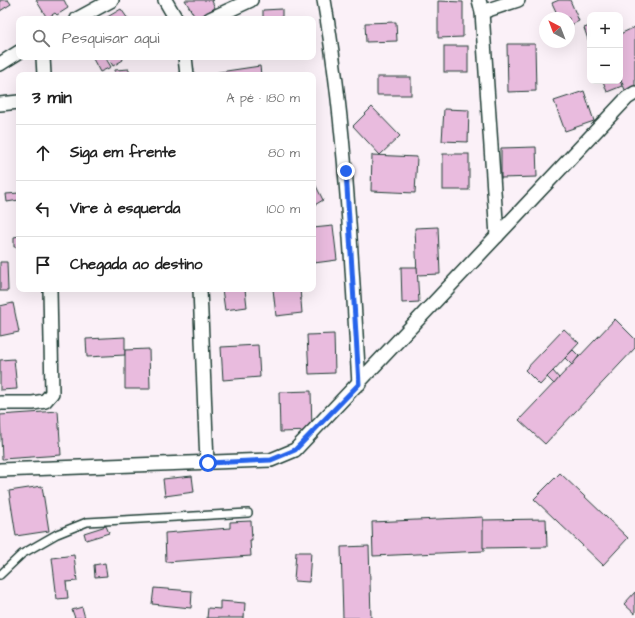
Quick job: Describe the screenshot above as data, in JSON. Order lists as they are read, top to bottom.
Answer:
{
  "north": "top left",
  "page": {
    "map_buttons": ["+", "−"],
    "search": "Pesquisar aqui",
    "heading": ["3 min", "A pé · 180 m"],
    "list": [
      ["Siga em frente", "80 m"],
      ["Vire à esquerda", "100 m"],
      "Chegada ao destino"
    ]
  }
}
